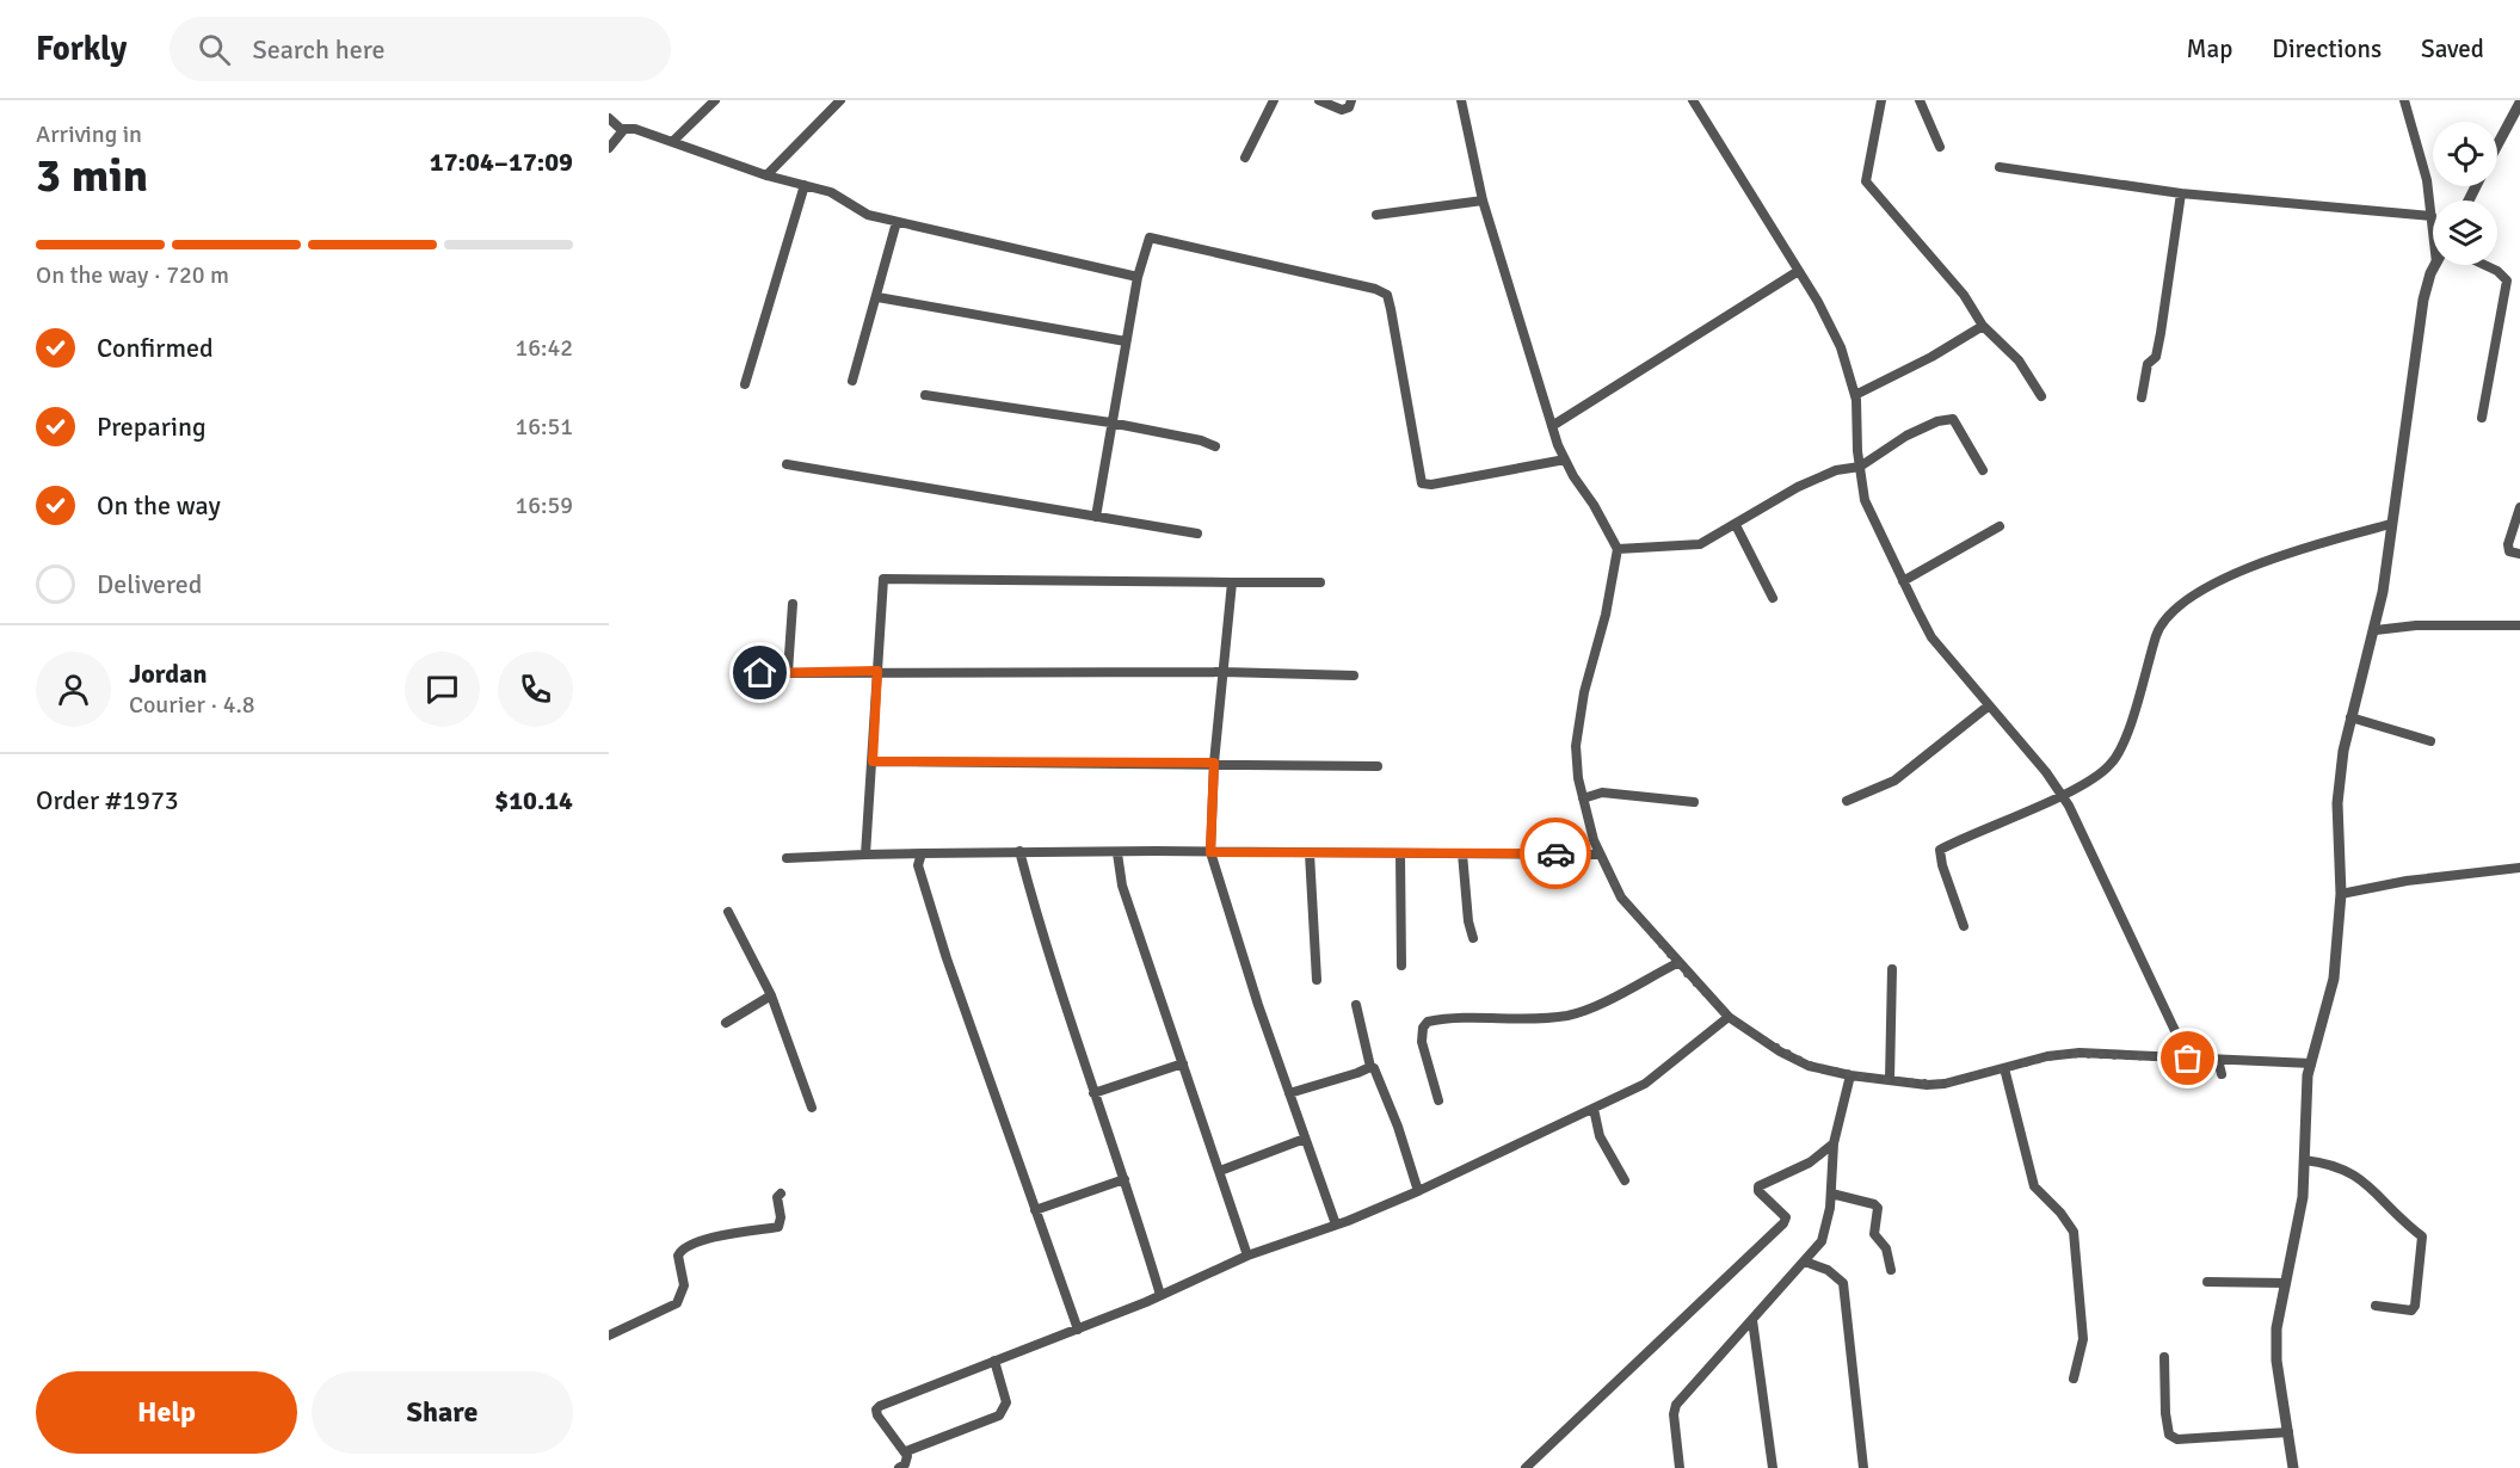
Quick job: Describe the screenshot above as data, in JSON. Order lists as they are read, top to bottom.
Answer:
{
  "page": {
    "header": "Forkly",
    "search": "Search here",
    "nav": ["Map", "Directions", "Saved"],
    "heading": ["3 min", "Arriving in", "17:04–17:09"],
    "panel": [
      "Jordan",
      "Courier · 4.8",
      "Order #1973",
      "$10.14"
    ],
    "bar": "On the way · 720 m",
    "list": [
      ["Confirmed", "16:42"],
      ["Preparing", "16:51"],
      ["On the way", "16:59"],
      "Delivered"
    ],
    "buttons": ["Help", "Share"]
  }
}
